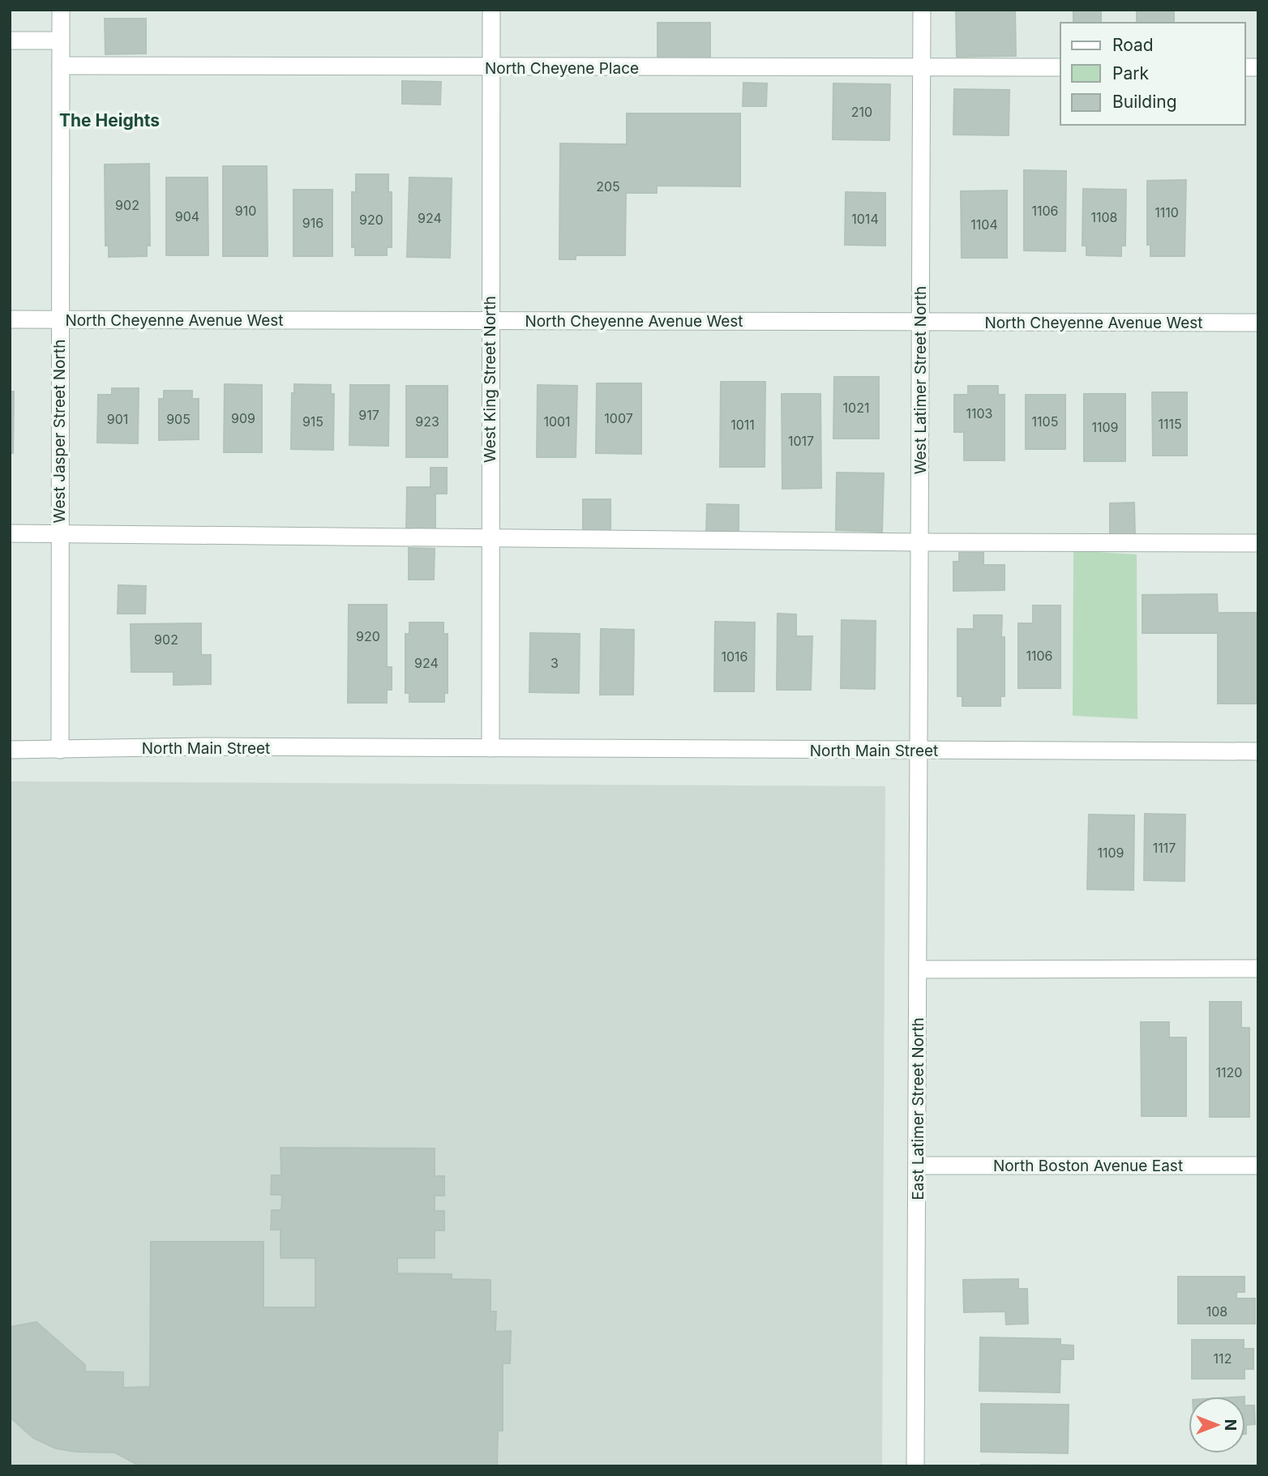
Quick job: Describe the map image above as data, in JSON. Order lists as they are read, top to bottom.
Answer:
{
  "streets": {
    "street": [
      "North Cheyene Place",
      "North Cheyenne Avenue West",
      "West King Street North",
      "West Latimer Street North",
      "West Jasper Street North",
      "North Main Street",
      "East Latimer Street North",
      "North Boston Avenue East"
    ]
  },
  "crossings": [
    ["North Cheyene Place", "West King Street North"],
    ["North Cheyene Place", "West Latimer Street North"],
    ["North Cheyene Place", "West Jasper Street North"],
    ["North Cheyenne Avenue West", "West King Street North"],
    ["North Cheyenne Avenue West", "West Latimer Street North"],
    ["North Cheyenne Avenue West", "West Jasper Street North"],
    ["West King Street North", "North Main Street"],
    ["West Latimer Street North", "North Main Street"],
    ["West Latimer Street North", "East Latimer Street North"],
    ["West Jasper Street North", "North Main Street"],
    ["North Main Street", "East Latimer Street North"],
    ["East Latimer Street North", "North Boston Avenue East"]
  ],
  "districts": ["The Heights"],
  "house_numbers": [
    "210",
    "205",
    "902",
    "910",
    "1106",
    "1110",
    "904",
    "1108",
    "924",
    "1014",
    "920",
    "916",
    "1104",
    "1021",
    "1103",
    "917",
    "909",
    "1007",
    "901",
    "905",
    "915",
    "923",
    "1001",
    "1105",
    "1115",
    "1011",
    "1109",
    "1017",
    "920",
    "902",
    "1106",
    "1016",
    "924",
    "3",
    "1117",
    "1109",
    "1120",
    "108",
    "112"
  ],
  "legend": ["Road", "Park", "Building"],
  "north": "right"
}
